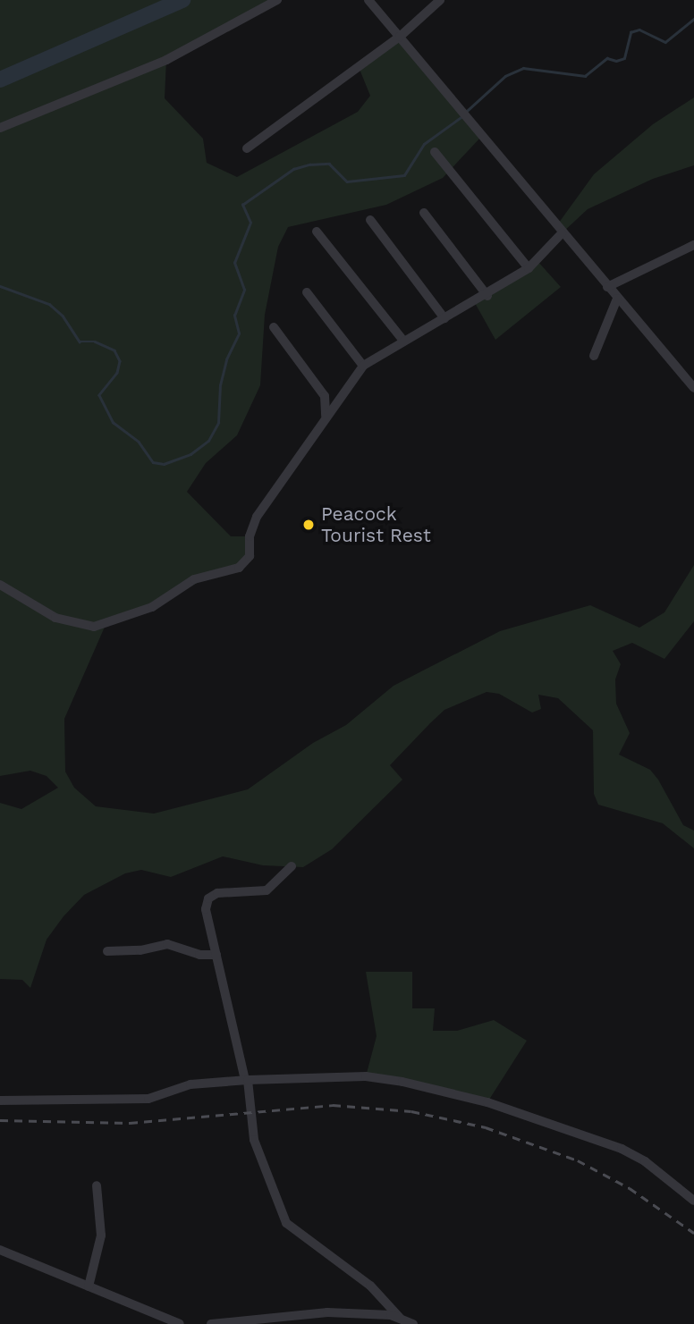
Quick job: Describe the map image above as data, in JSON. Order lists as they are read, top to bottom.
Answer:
{
  "places": ["Peacock Tourist Rest"]
}
